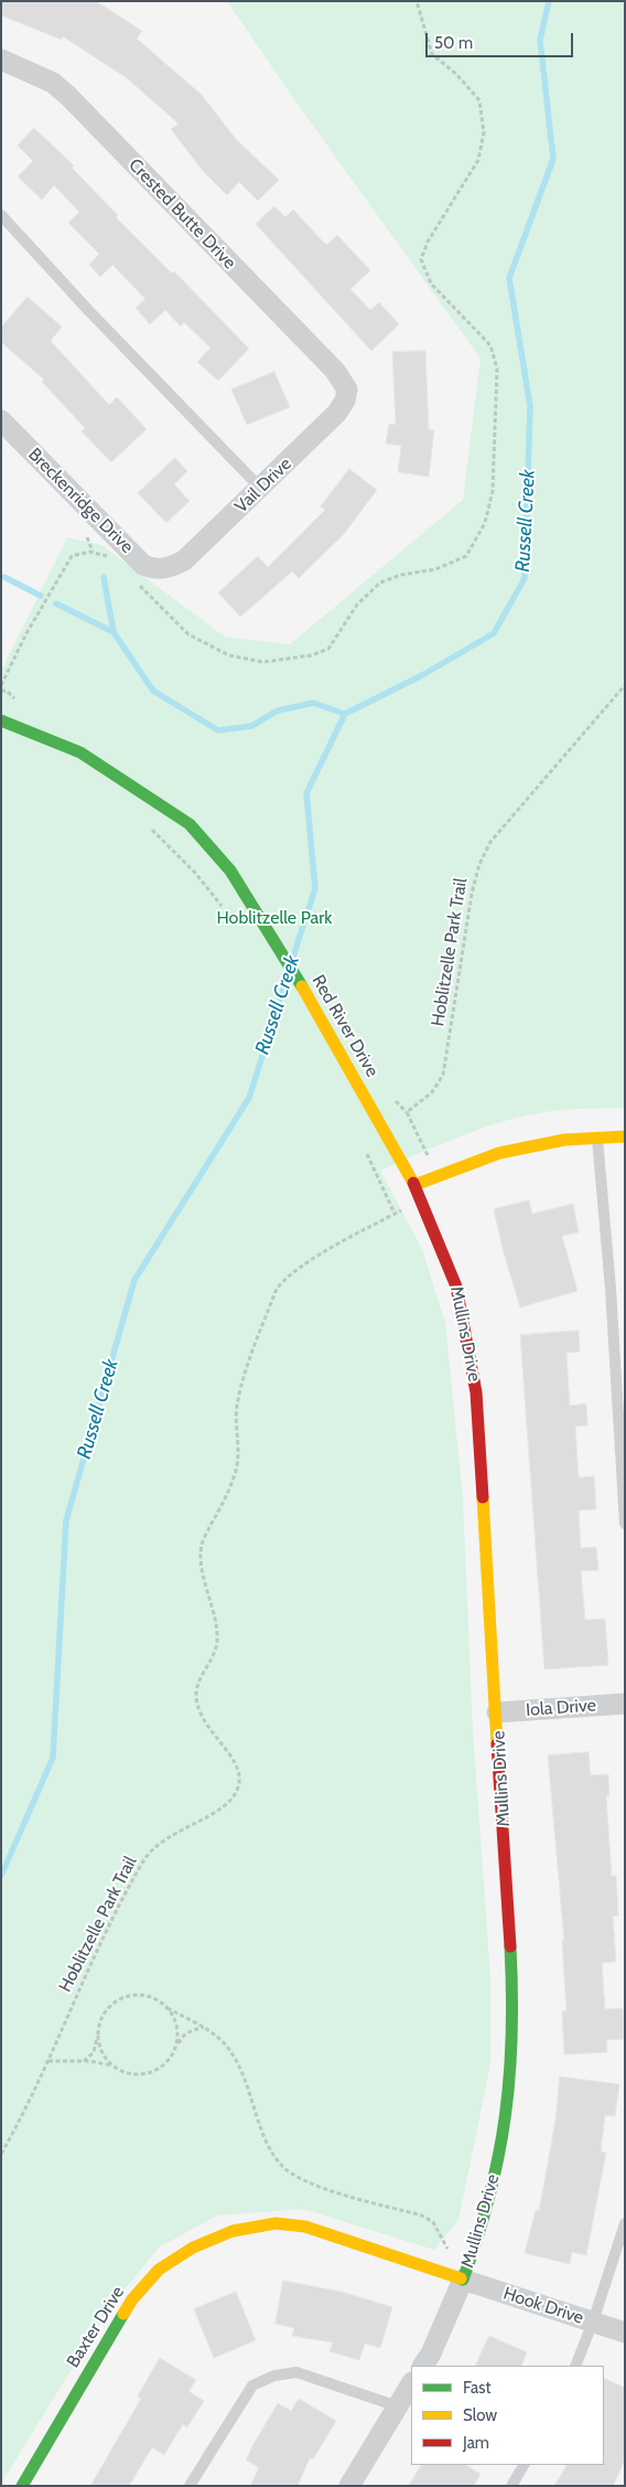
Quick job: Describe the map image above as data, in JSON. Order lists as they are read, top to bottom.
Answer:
{
  "streets": {
    "street": [
      "Crested Butte Drive",
      "Vail Drive",
      "Breckenridge Drive",
      "Red River Drive",
      "Mullins Drive",
      "Iola Drive",
      "Hook Drive",
      "Baxter Drive"
    ],
    "path": ["Hoblitzelle Park Trail"]
  },
  "crossings": [
    ["Crested Butte Drive", "Vail Drive"],
    ["Vail Drive", "Breckenridge Drive"],
    ["Red River Drive", "Mullins Drive"],
    ["Mullins Drive", "Iola Drive"],
    ["Mullins Drive", "Hook Drive"],
    ["Mullins Drive", "Baxter Drive"],
    ["Hook Drive", "Baxter Drive"]
  ],
  "water": ["Russell Creek"],
  "parks": ["Hoblitzelle Park"],
  "legend": ["Fast", "Slow", "Jam"],
  "scale_bar": "50 m"
}
